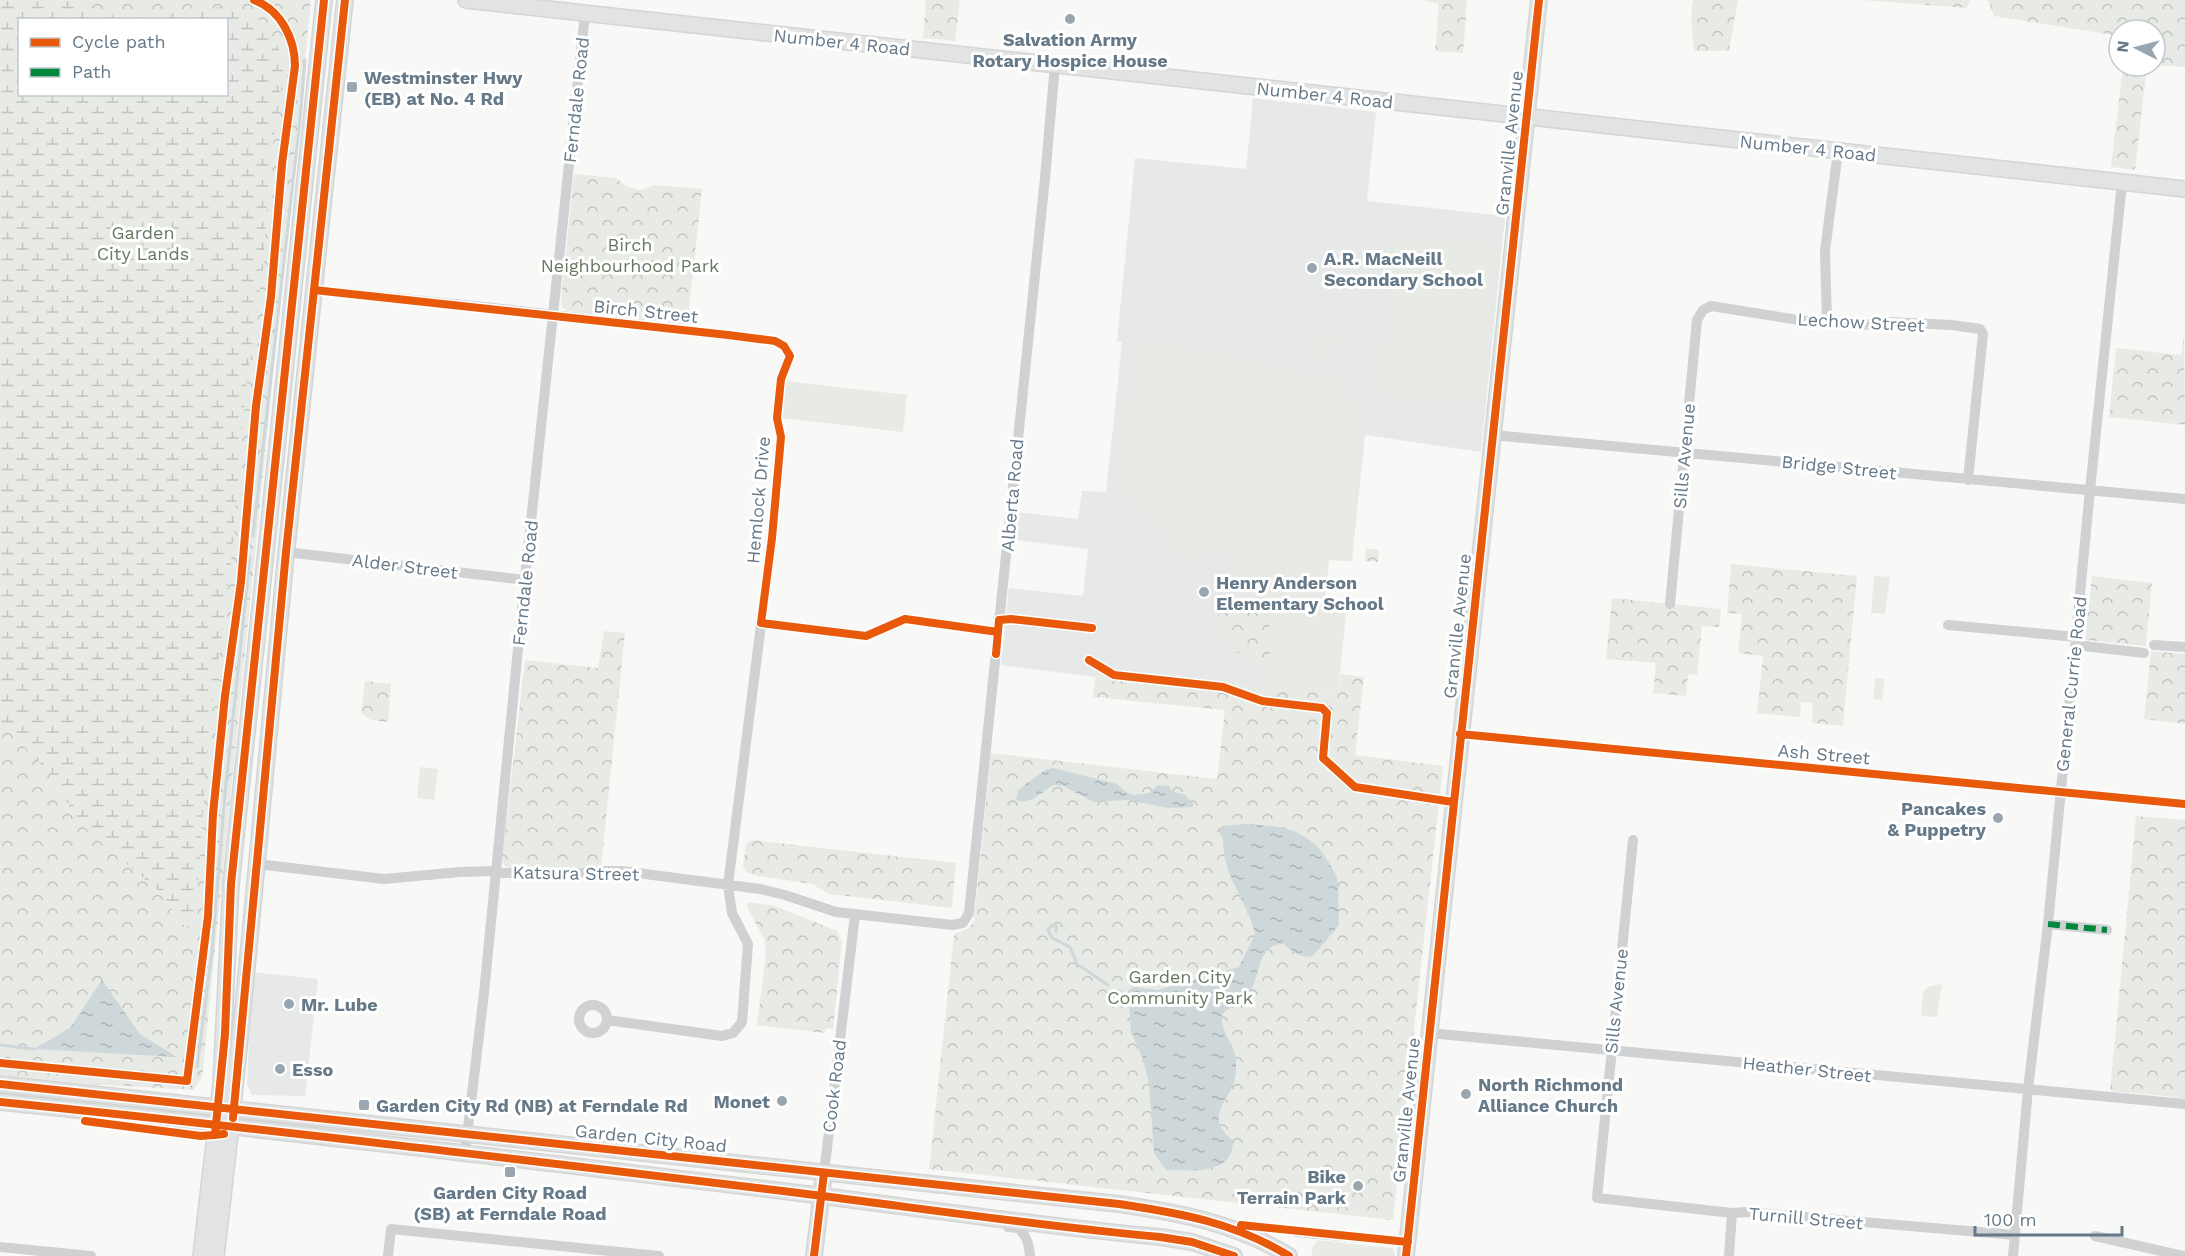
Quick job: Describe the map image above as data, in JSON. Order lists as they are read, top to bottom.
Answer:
{
  "streets": {
    "main road": [
      "Number 4 Road",
      "Granville Avenue",
      "Cook Road",
      "Garden City Road"
    ],
    "street": [
      "Ferndale Road",
      "Birch Street",
      "Lechow Street",
      "Sills Avenue",
      "Bridge Street",
      "Alberta Road",
      "Hemlock Drive",
      "Alder Street",
      "General Currie Road",
      "Ash Street",
      "Katsura Street",
      "Heather Street",
      "Turnill Street"
    ]
  },
  "crossings": [
    ["Number 4 Road", "Ferndale Road"],
    ["Number 4 Road", "Granville Avenue"],
    ["Number 4 Road", "Alberta Road"],
    ["Number 4 Road", "General Currie Road"],
    ["Ferndale Road", "Birch Street"],
    ["Ferndale Road", "Alder Street"],
    ["Ferndale Road", "Katsura Street"],
    ["Ferndale Road", "Garden City Road"],
    ["Granville Avenue", "Bridge Street"],
    ["Granville Avenue", "Ash Street"],
    ["Granville Avenue", "Heather Street"],
    ["Birch Street", "Hemlock Drive"],
    ["Lechow Street", "Sills Avenue"],
    ["Lechow Street", "Bridge Street"],
    ["Sills Avenue", "Bridge Street"],
    ["Sills Avenue", "Heather Street"],
    ["Sills Avenue", "Turnill Street"],
    ["Bridge Street", "General Currie Road"],
    ["Alberta Road", "Katsura Street"],
    ["Hemlock Drive", "Katsura Street"],
    ["General Currie Road", "Ash Street"],
    ["General Currie Road", "Heather Street"],
    ["General Currie Road", "Turnill Street"],
    ["Katsura Street", "Cook Road"],
    ["Cook Road", "Garden City Road"]
  ],
  "parks": ["Garden City Lands", "Birch Neighbourhood Park", "Garden City Community Park"],
  "places": {
    "other": [
      "Salvation Army Rotary Hospice House",
      "A.R. MacNeill Secondary School",
      "Henry Anderson Elementary School",
      "Pancakes & Puppetry",
      "Mr. Lube",
      "Esso",
      "North Richmond Alliance Church",
      "Monet",
      "Bike Terrain Park"
    ],
    "transit": ["Westminster Hwy (EB) at No. 4 Rd", "Garden City Rd (NB) at Ferndale Rd", "Garden City Road (SB) at Ferndale Road"]
  },
  "legend": ["Cycle path", "Path"],
  "scale_bar": "100 m",
  "north": "left"
}
